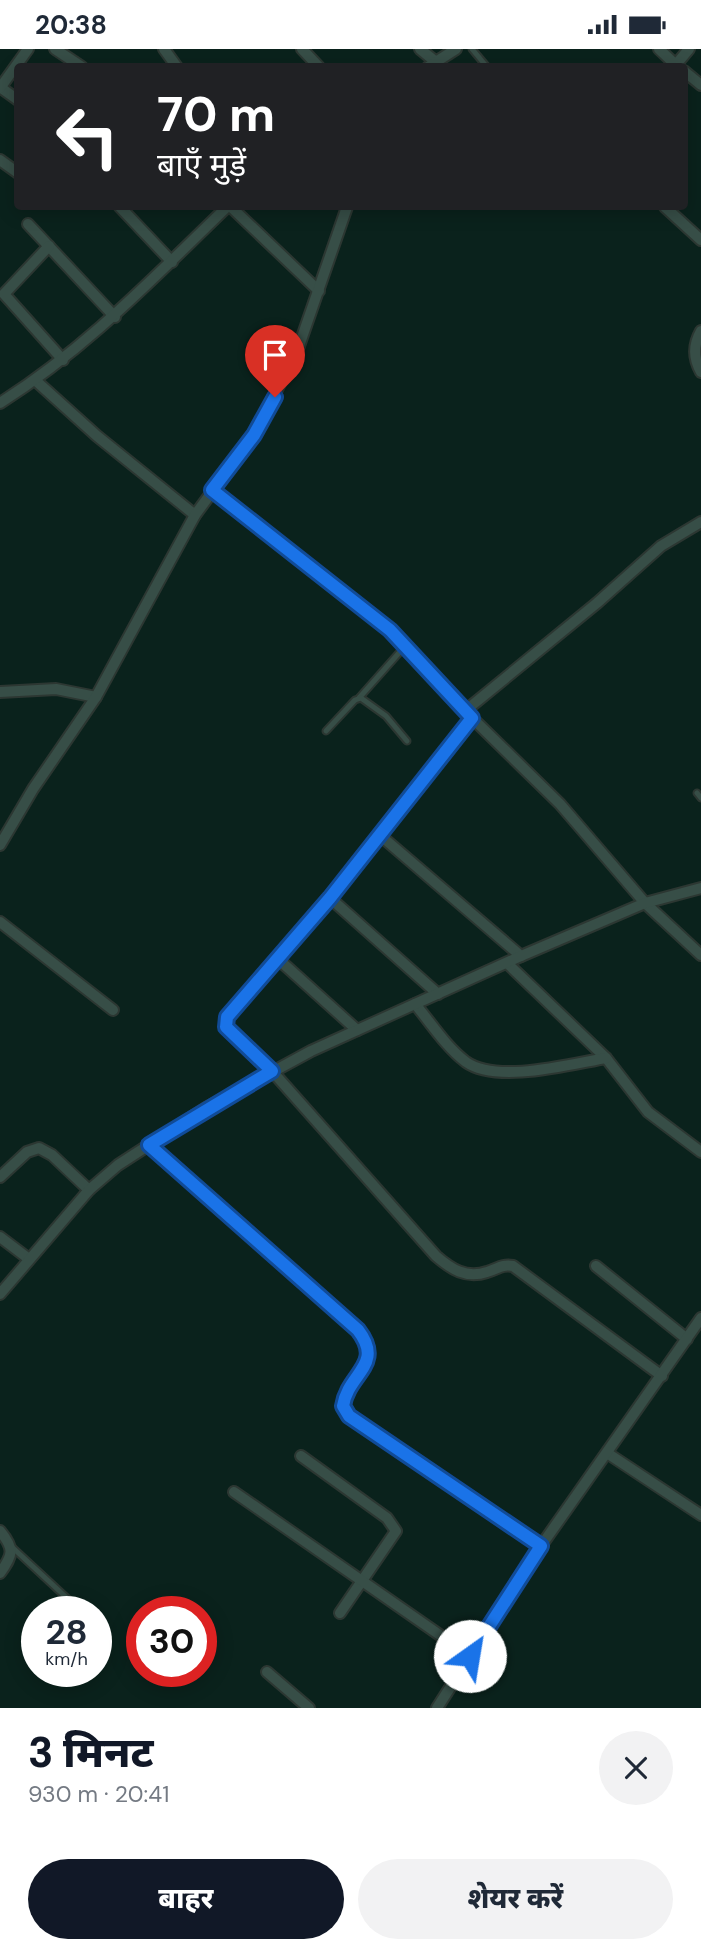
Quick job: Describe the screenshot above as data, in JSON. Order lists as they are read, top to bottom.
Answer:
{
  "page": {
    "status": "20:38",
    "turn": ["70 m", "बाएँ मुड़ें"],
    "speed": "28 km/h",
    "limit": "30",
    "heading": ["3 मिनट", "930 m · 20:41"],
    "buttons": ["बाहर", "शेयर करें"]
  }
}
